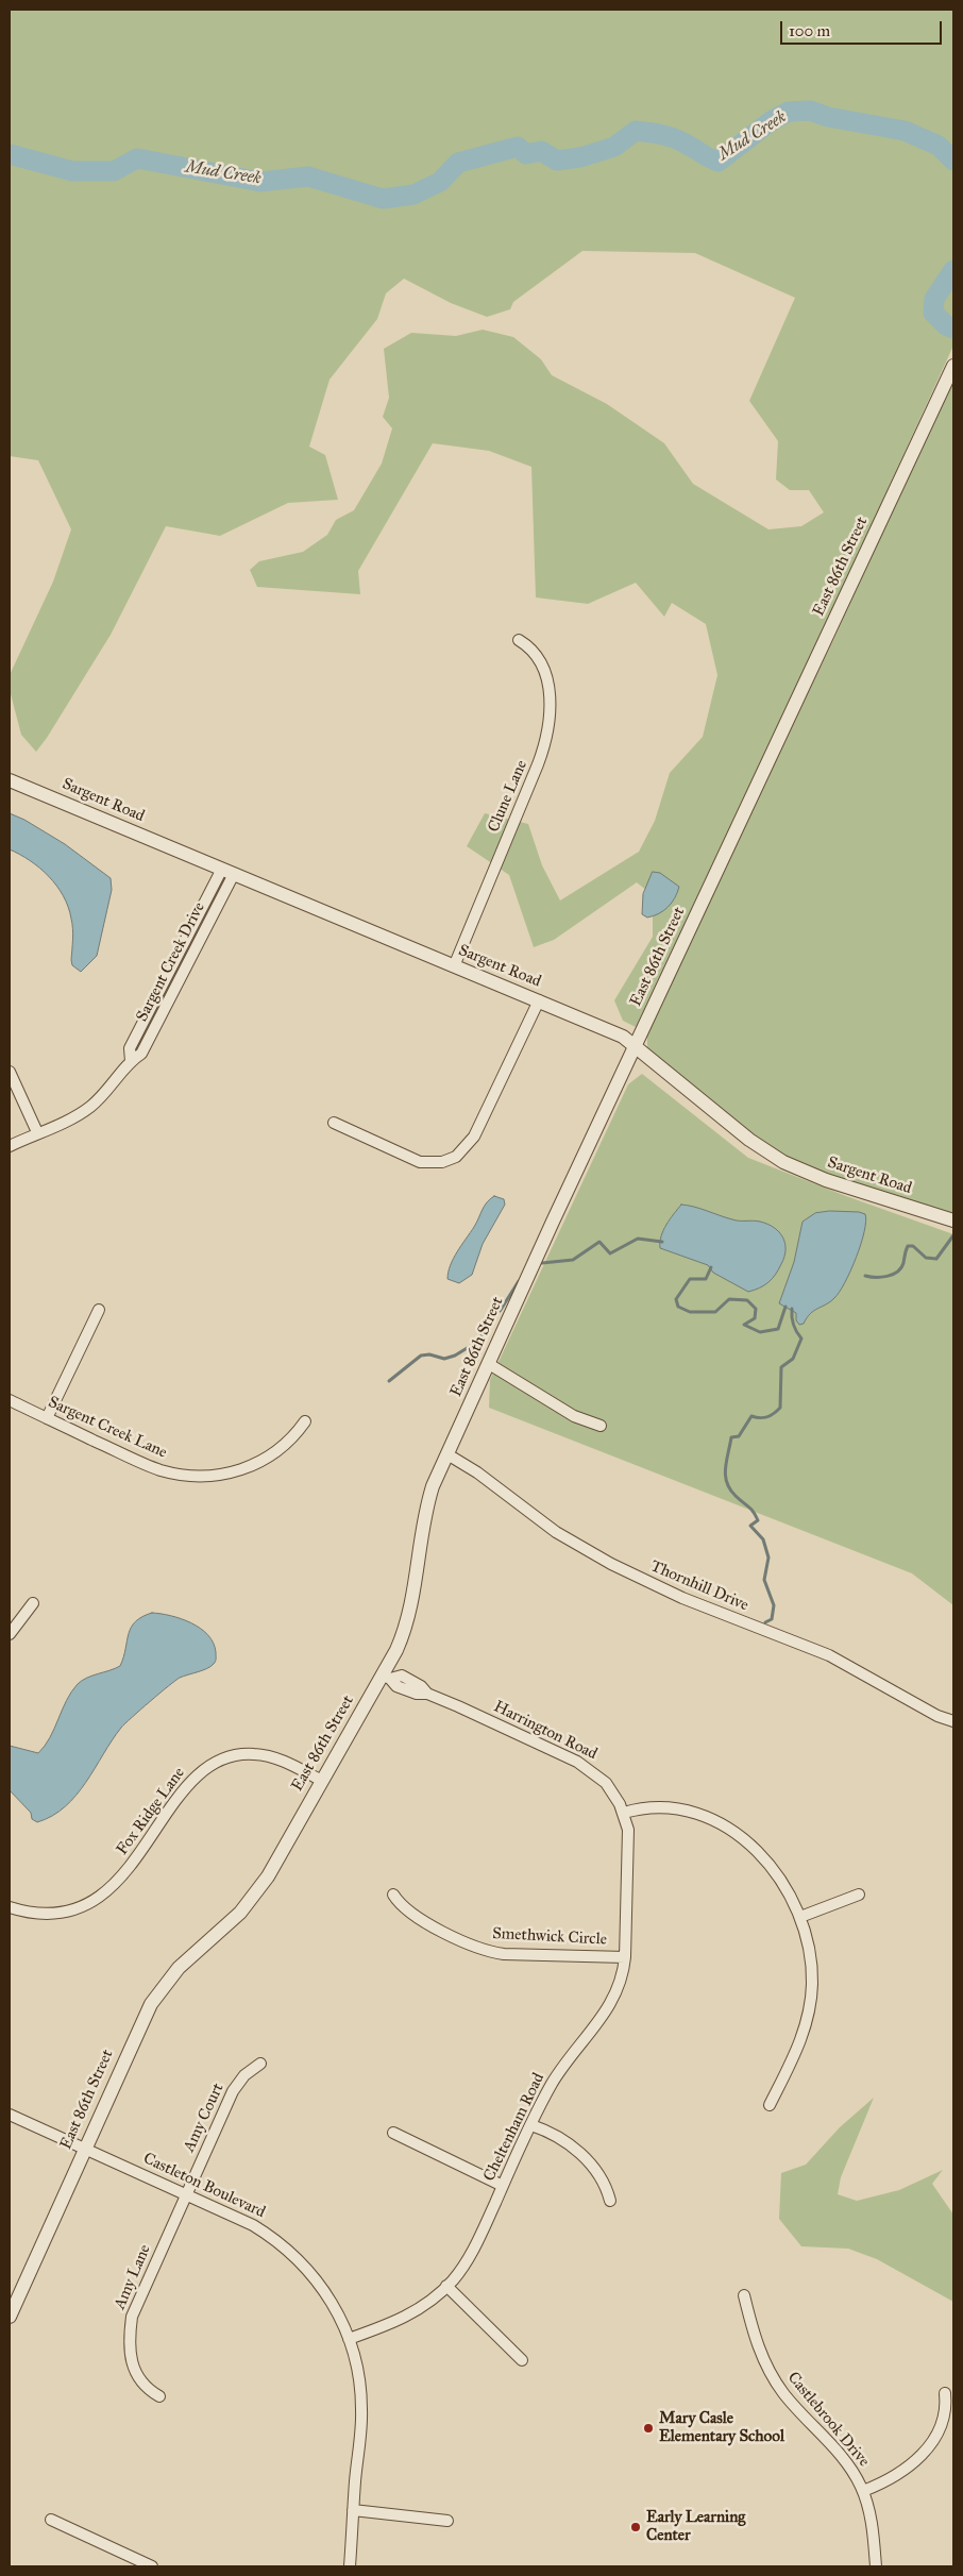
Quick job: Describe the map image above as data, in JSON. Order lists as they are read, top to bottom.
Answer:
{
  "streets": {
    "street": [
      "East 86th Street",
      "Clune Lane",
      "Sargent Road",
      "Sargent Creek Drive",
      "Sargent Creek Lane",
      "Thornhill Drive",
      "Harrington Road",
      "Fox Ridge Lane",
      "Smethwick Circle",
      "Amy Court",
      "Cheltenham Road",
      "Castleton Boulevard",
      "Amy Lane",
      "Castlebrook Drive"
    ]
  },
  "crossings": [
    ["East 86th Street", "Sargent Road"],
    ["East 86th Street", "Thornhill Drive"],
    ["East 86th Street", "Harrington Road"],
    ["East 86th Street", "Fox Ridge Lane"],
    ["East 86th Street", "Castleton Boulevard"],
    ["Clune Lane", "Sargent Road"],
    ["Sargent Road", "Sargent Creek Drive"],
    ["Harrington Road", "Cheltenham Road"],
    ["Smethwick Circle", "Cheltenham Road"],
    ["Amy Court", "Castleton Boulevard"],
    ["Amy Court", "Amy Lane"],
    ["Cheltenham Road", "Castleton Boulevard"],
    ["Castleton Boulevard", "Amy Lane"]
  ],
  "water": ["Mud Creek"],
  "places": ["Mary Casle Elementary School", "Early Learning Center"],
  "scale_bar": "100 m"
}
